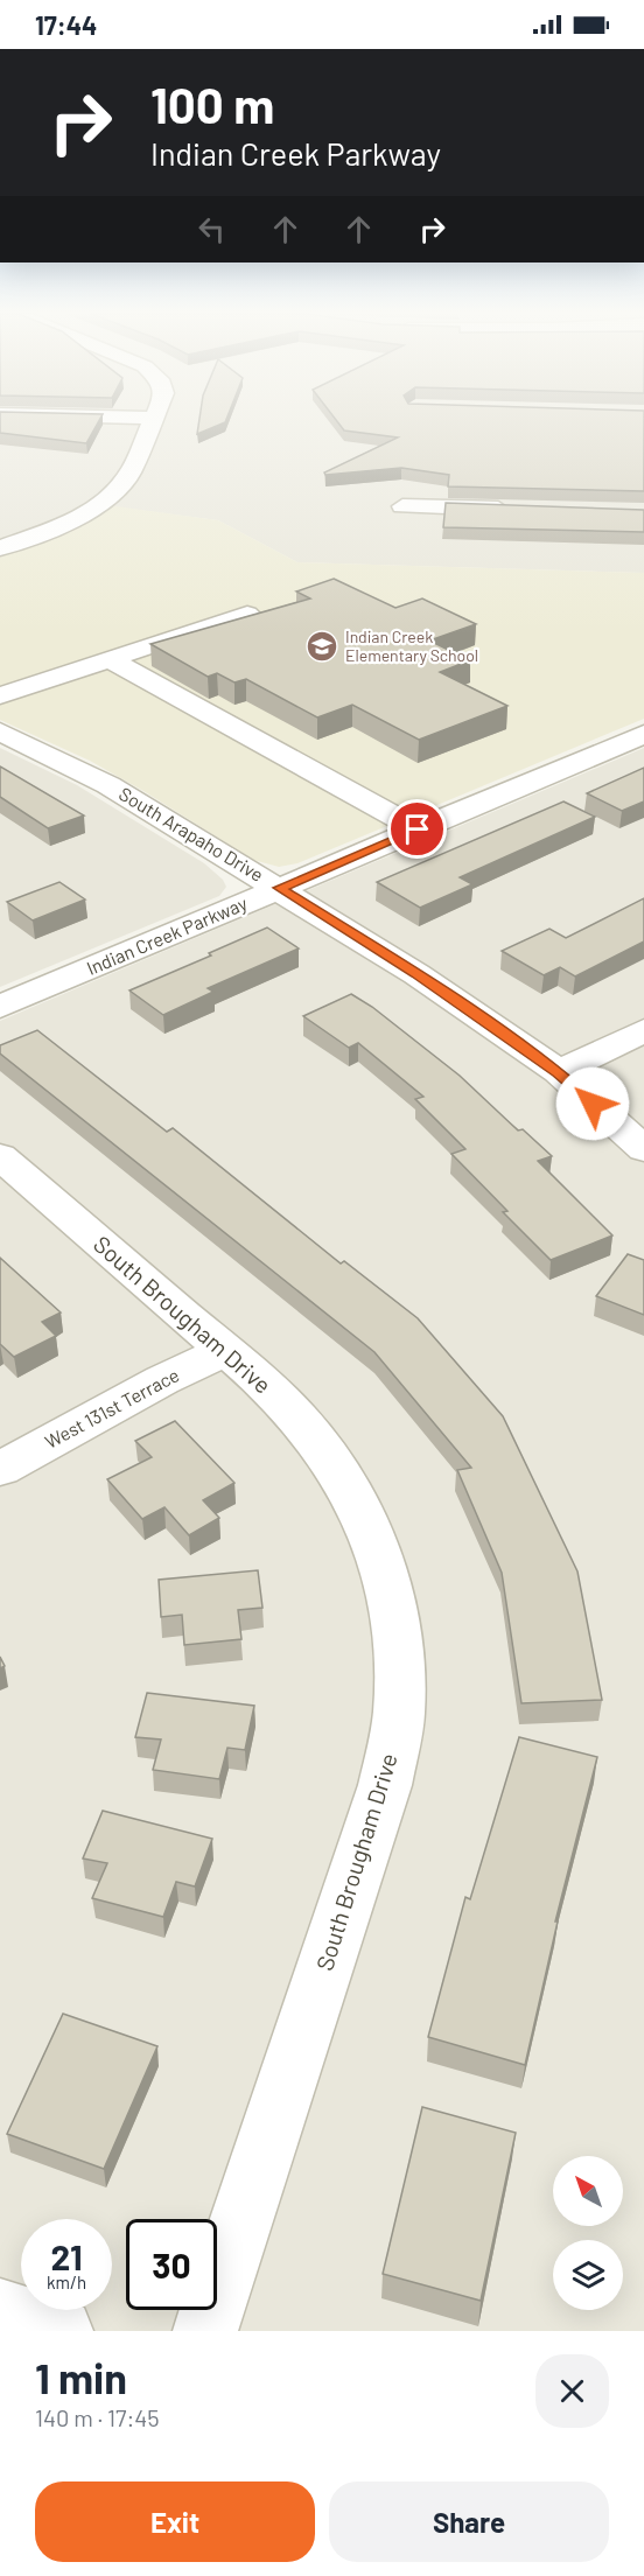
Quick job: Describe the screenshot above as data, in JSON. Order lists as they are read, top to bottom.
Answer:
{
  "streets": {
    "street": [
      "South Arapaho Drive",
      "Indian Creek Parkway",
      "South Brougham Drive",
      "West 131st Terrace"
    ]
  },
  "crossings": [
    ["South Arapaho Drive", "Indian Creek Parkway"],
    ["South Brougham Drive", "West 131st Terrace"]
  ],
  "places": {
    "school or university": ["Indian Creek Elementary School"]
  },
  "north": "top left",
  "page": {
    "status": "17:44",
    "turn": ["100 m", "Indian Creek Parkway"],
    "speed": "21 km/h",
    "limit": "30",
    "heading": ["1 min", "140 m · 17:45"],
    "buttons": ["Exit", "Share"]
  }
}
